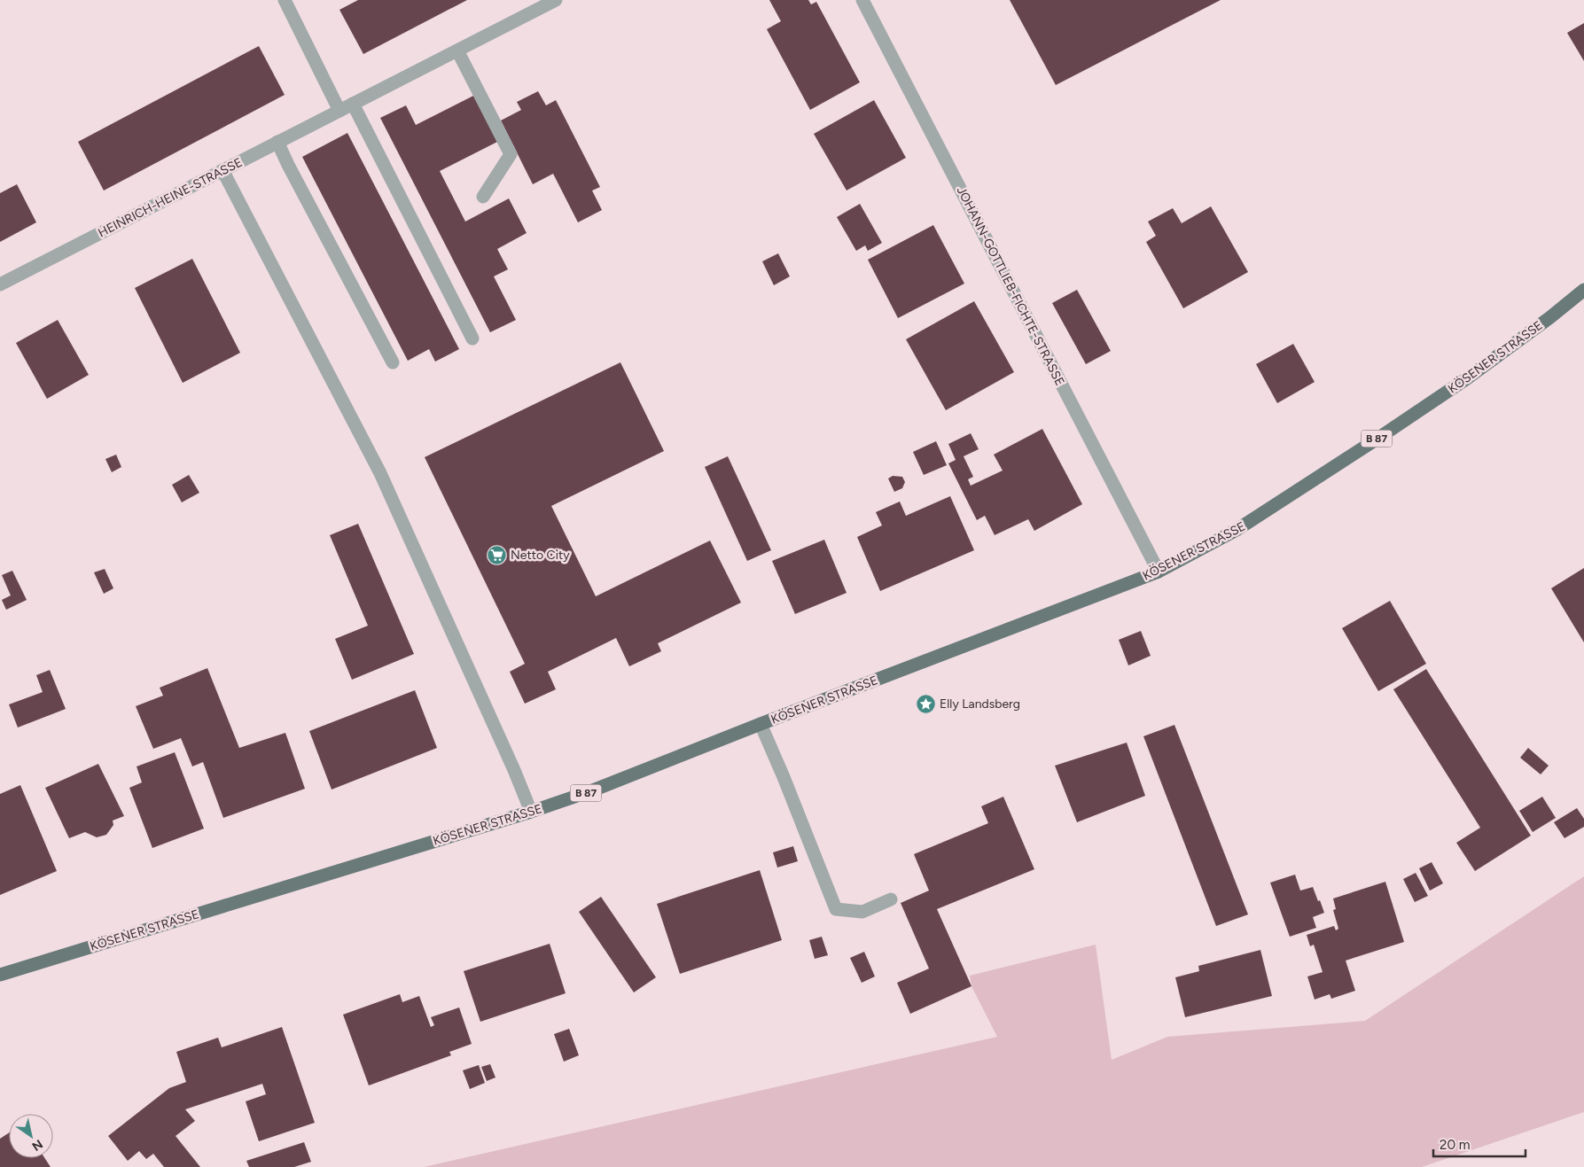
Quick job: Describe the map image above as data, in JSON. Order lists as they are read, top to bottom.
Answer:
{
  "streets": {
    "main road": ["KÖSENER STRASSE", "B 87"],
    "street": ["HEINRICH-HEINE-STRASSE", "JOHANN-GOTTLIEB-FICHTE-STRASSE"]
  },
  "crossings": [
    ["JOHANN-GOTTLIEB-FICHTE-STRASSE", "KÖSENER STRASSE"]
  ],
  "places": {
    "supermarket": ["Netto City"],
    "place": ["Elly Landsberg"]
  },
  "scale_bar": "20 m",
  "north": "bottom right"
}
